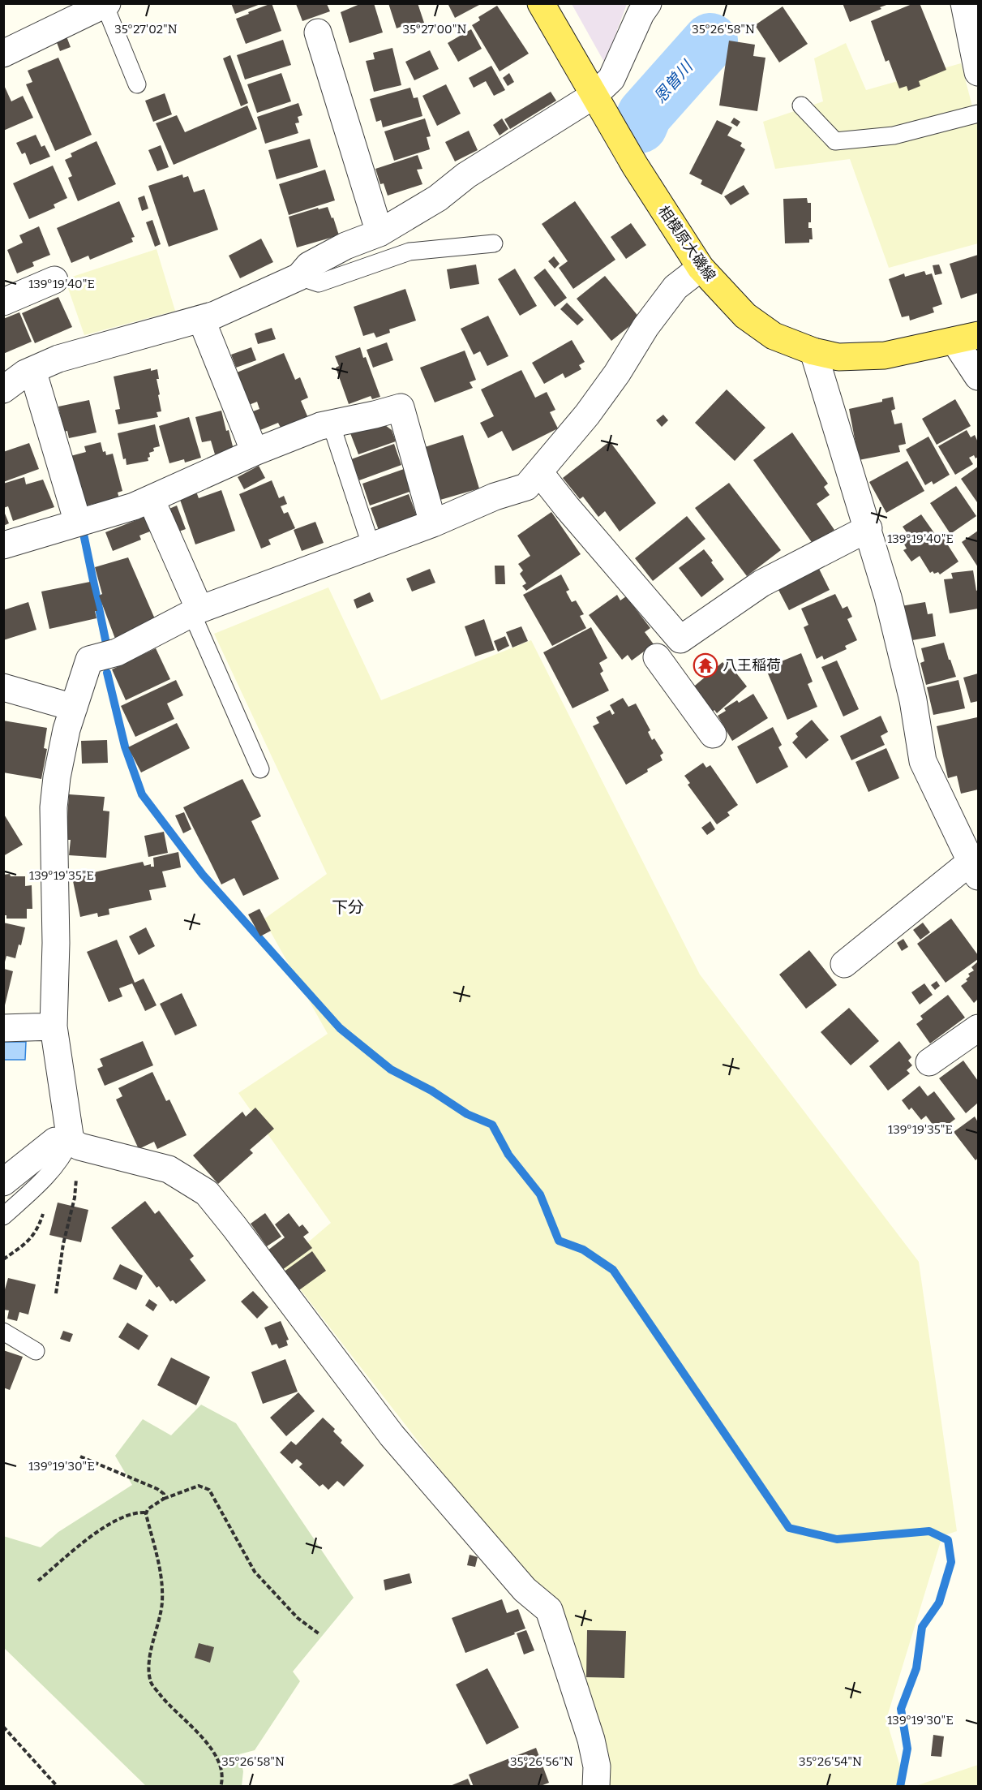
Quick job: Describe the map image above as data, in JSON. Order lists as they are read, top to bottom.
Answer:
{
  "streets": {
    "main road": ["相模原大磯線"]
  },
  "districts": ["下分"],
  "water": ["恩曽川"],
  "places": {
    "temple": ["八王稲荷"]
  },
  "coordinates": [
    "35°27'02\"N",
    "35°27'00\"N",
    "35°26'58\"N",
    "139°19'40\"E",
    "139°19'35\"E",
    "139°19'30\"E",
    "35°26'56\"N",
    "35°26'54\"N"
  ]
}
